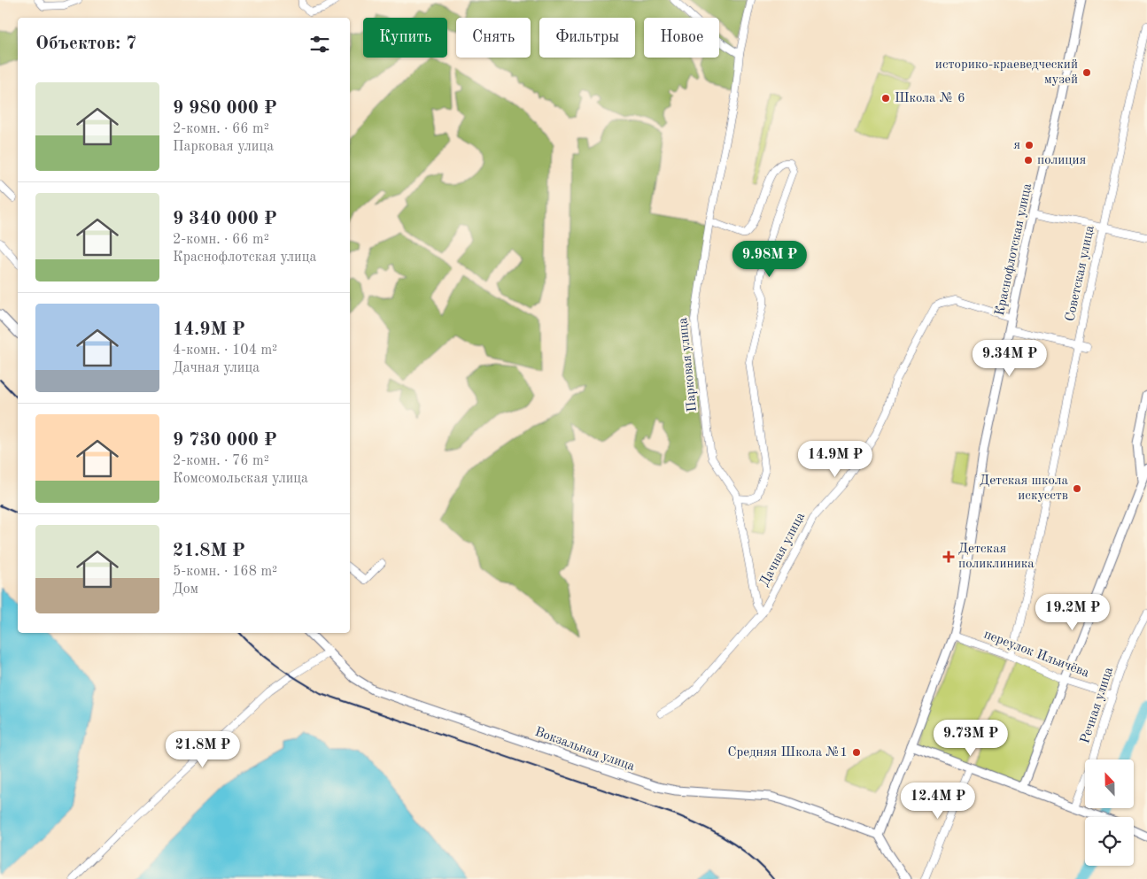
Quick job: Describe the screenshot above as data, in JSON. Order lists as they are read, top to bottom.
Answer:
{
  "streets": {
    "main road": ["Краснофлотская улица", "Вокзальная улица"],
    "street": [
      "Советская улица",
      "Парковая улица",
      "Дачная улица",
      "переулок Ильичёва",
      "Речная улица"
    ]
  },
  "crossings": [
    ["Краснофлотская улица", "Дачная улица"],
    ["Краснофлотская улица", "переулок Ильичёва"],
    ["Краснофлотская улица", "Вокзальная улица"],
    ["Советская улица", "переулок Ильичёва"],
    ["Парковая улица", "Дачная улица"],
    ["переулок Ильичёва", "Речная улица"]
  ],
  "places": {
    "other": [
      "историко-краеведческий музей",
      "Школа № 6",
      "я",
      "полиция",
      "Детская школа искусств",
      "Средняя Школа №1"
    ],
    "health": ["Детская поликлиника"]
  },
  "north": "top",
  "page": {
    "chip": [
      "Купить",
      "Снять",
      "Фильтры",
      "Новое"
    ],
    "heading": "Объектов: 7",
    "list": [
      {
        "name": "9 980 000 ₽",
        "note": "2-комн. · 66 m² · Парковая улица"
      },
      {
        "name": "9 340 000 ₽",
        "note": "2-комн. · 66 m² · Краснофлотская улица"
      },
      {
        "name": "14.9M ₽",
        "note": "4-комн. · 104 m² · Дачная улица"
      },
      {
        "name": "9 730 000 ₽",
        "note": "2-комн. · 76 m² · Комсомольская улица"
      },
      {
        "name": "21.8M ₽",
        "note": "5-комн. · 168 m² · Дом"
      }
    ],
    "price": [
      "9.98M ₽",
      "9.34M ₽",
      "14.9M ₽",
      "19.2M ₽",
      "9.73M ₽",
      "21.8M ₽",
      "12.4M ₽"
    ]
  }
}
